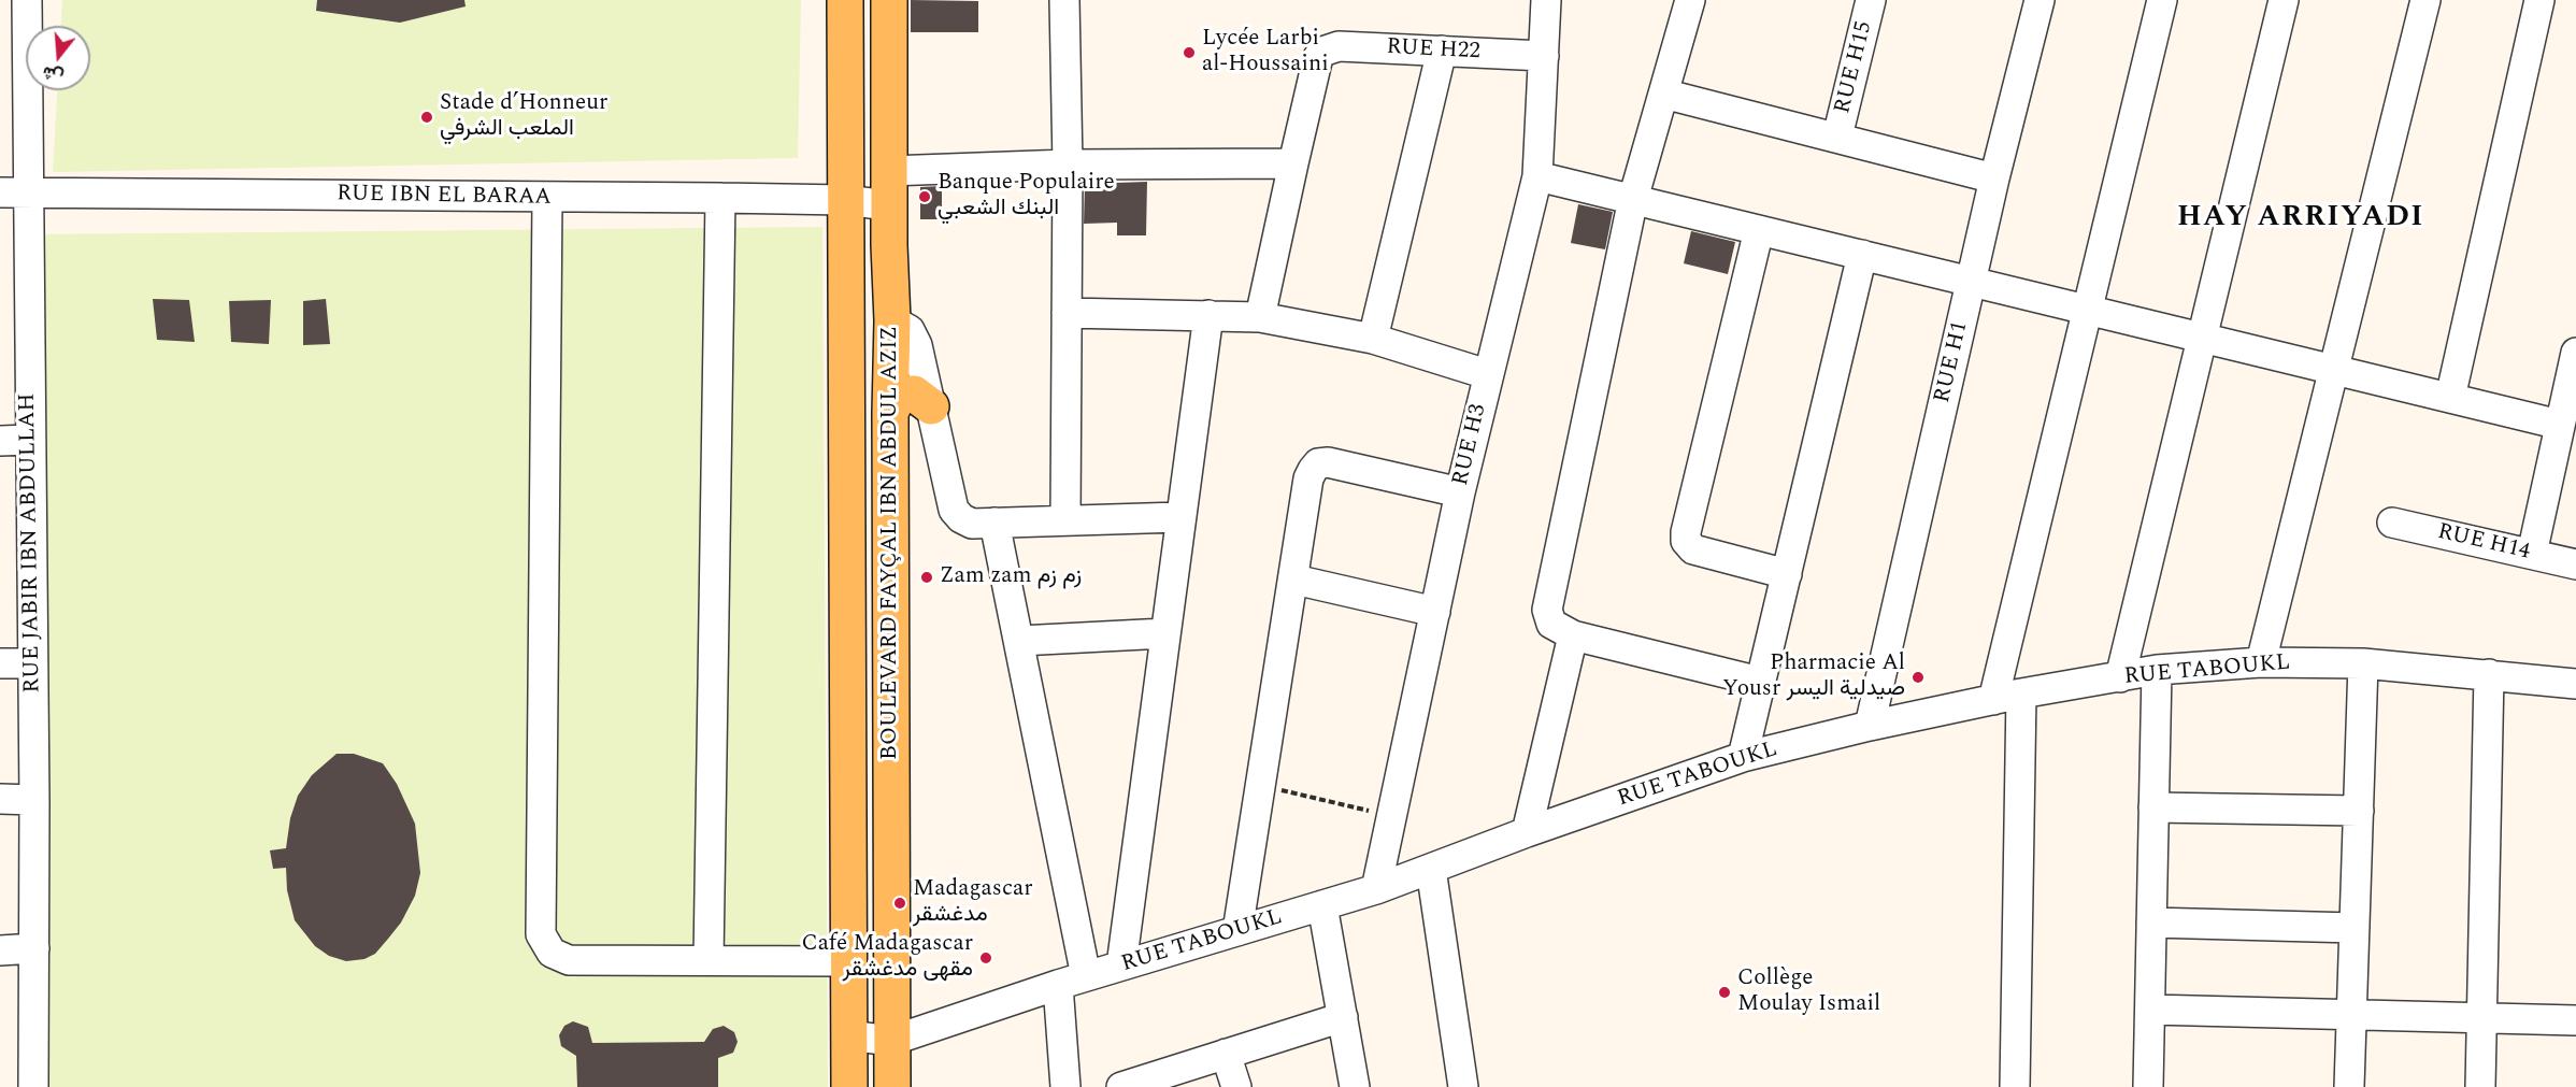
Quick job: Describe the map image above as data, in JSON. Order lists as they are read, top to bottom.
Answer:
{
  "streets": {
    "main road": ["BOULEVARD FAYÇAL IBN ABDUL AZIZ"],
    "street": [
      "RUE H22",
      "RUE H15",
      "RUE IBN EL BARAA",
      "RUE H1",
      "RUE H3",
      "RUE JABIR IBN ABDULLAH",
      "RUE H14",
      "RUE TABOUKL"
    ]
  },
  "crossings": [
    ["RUE H22", "RUE IBN EL BARAA"],
    ["RUE H22", "RUE H3"],
    ["RUE IBN EL BARAA", "RUE JABIR IBN ABDULLAH"],
    ["RUE IBN EL BARAA", "BOULEVARD FAYÇAL IBN ABDUL AZIZ"],
    ["RUE H1", "RUE TABOUKL"],
    ["RUE H3", "RUE TABOUKL"],
    ["BOULEVARD FAYÇAL IBN ABDUL AZIZ", "RUE TABOUKL"]
  ],
  "districts": ["HAY ARRIYADI"],
  "places": [
    "Lycée Larbi al-Houssaini",
    "Stade d’Honneur الملعب الشرفي",
    "Banque Populaire البنك الشعبي",
    "Zam zam زم زم",
    "Pharmacie Al Yousr صيدلية اليسر",
    "Madagascar مدغشقر",
    "Café Madagascar مقهى مدغشقر",
    "Collège Moulay Ismail"
  ],
  "north": "bottom"
}
